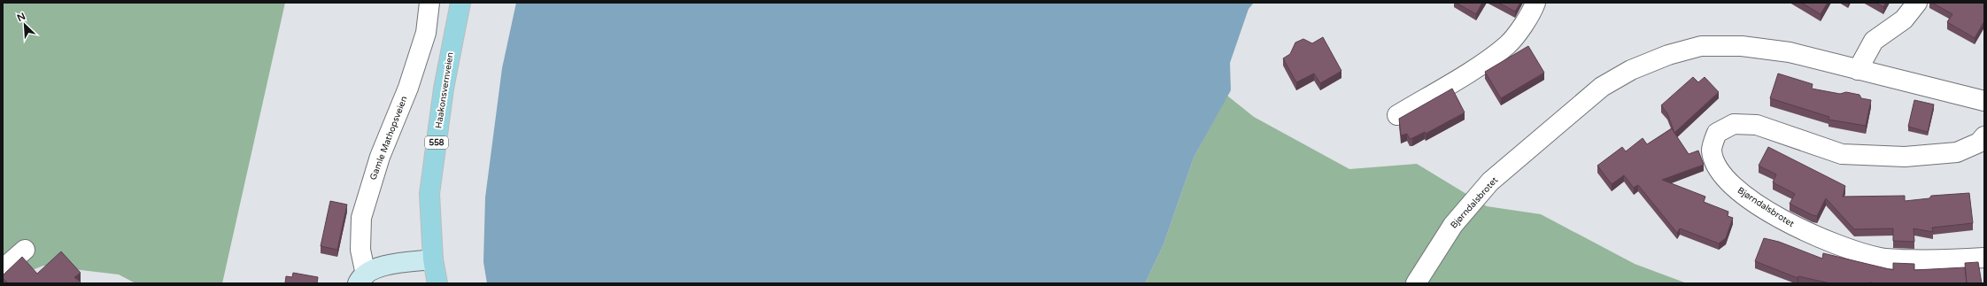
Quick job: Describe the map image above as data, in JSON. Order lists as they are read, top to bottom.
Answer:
{
  "streets": {
    "main road": ["Haakonsvernveien", "558"],
    "street": ["Gamle Mathopsveien", "Bjørndalsbrotet"]
  },
  "north": "top left"
}
